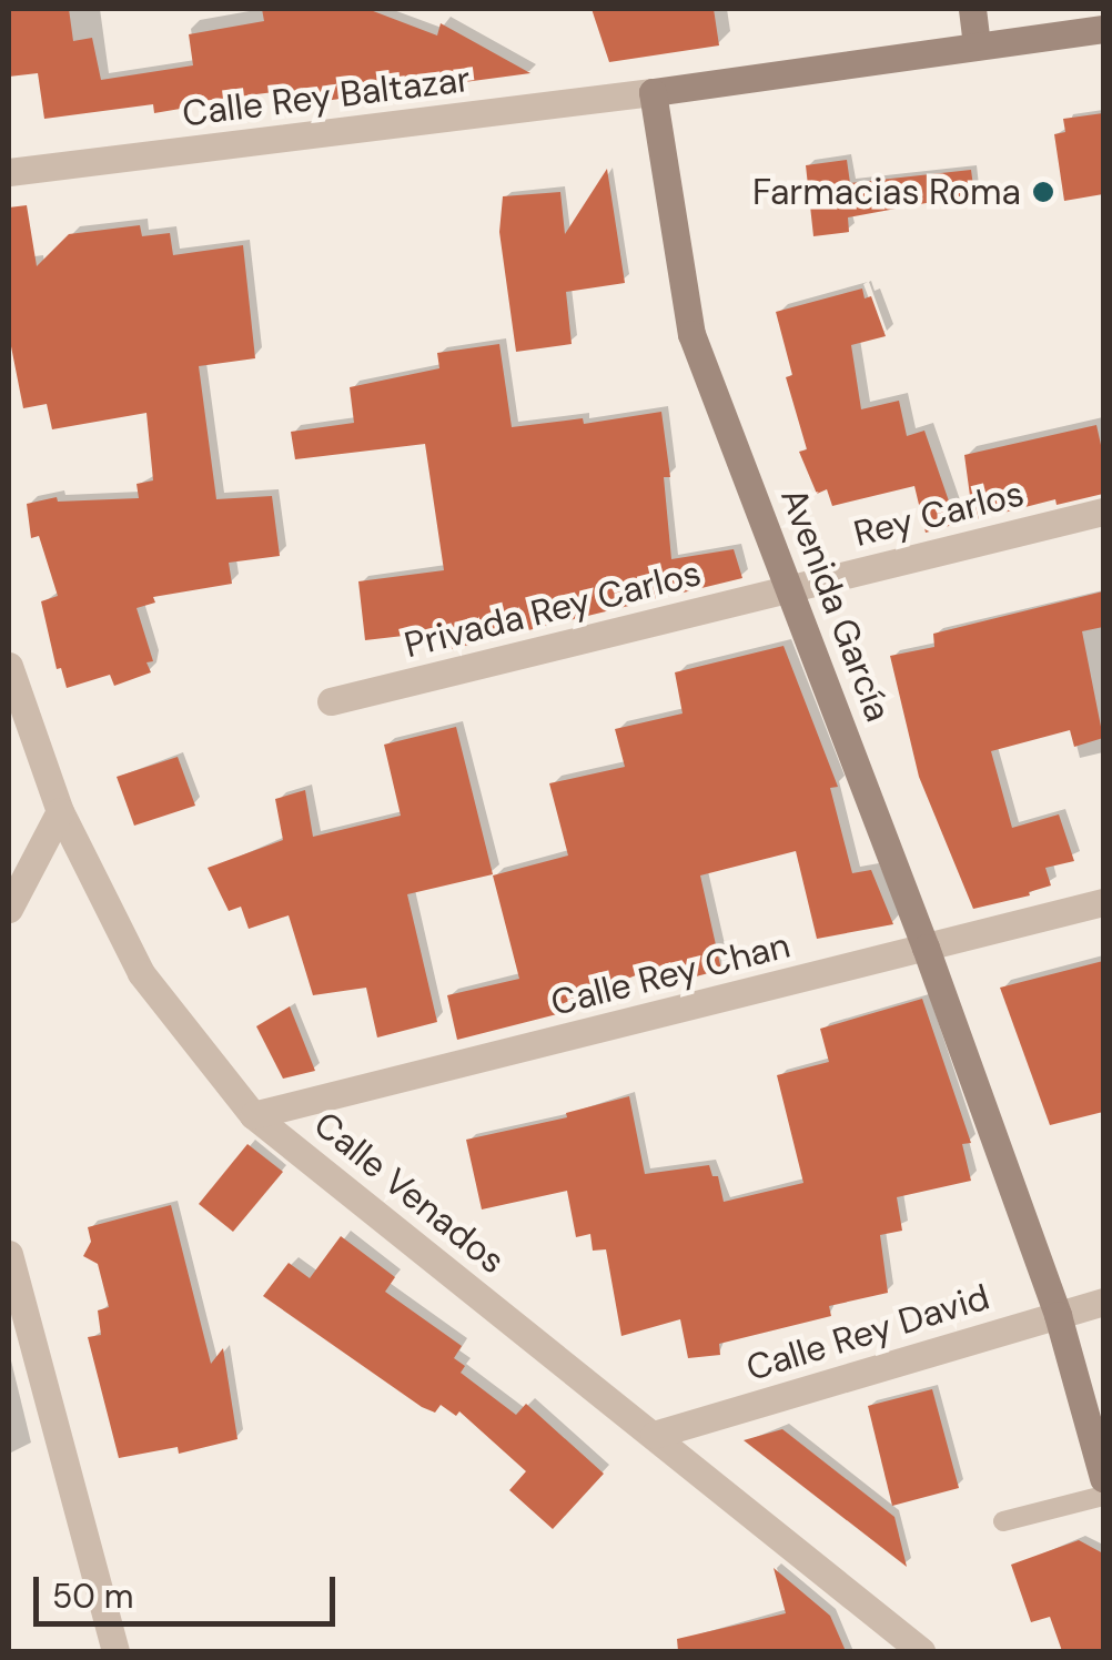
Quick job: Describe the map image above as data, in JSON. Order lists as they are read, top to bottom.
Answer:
{
  "streets": {
    "main road": ["Avenida García"],
    "street": [
      "Calle Rey Baltazar",
      "Rey Carlos",
      "Privada Rey Carlos",
      "Calle Rey Chan",
      "Calle Venados",
      "Calle Rey David"
    ]
  },
  "crossings": [
    ["Calle Rey Baltazar", "Avenida García"],
    ["Rey Carlos", "Avenida García"],
    ["Rey Carlos", "Privada Rey Carlos"],
    ["Avenida García", "Privada Rey Carlos"],
    ["Avenida García", "Calle Rey Chan"],
    ["Avenida García", "Calle Rey David"],
    ["Calle Rey Chan", "Calle Venados"],
    ["Calle Venados", "Calle Rey David"]
  ],
  "places": ["Farmacias Roma"],
  "scale_bar": "50 m"
}
